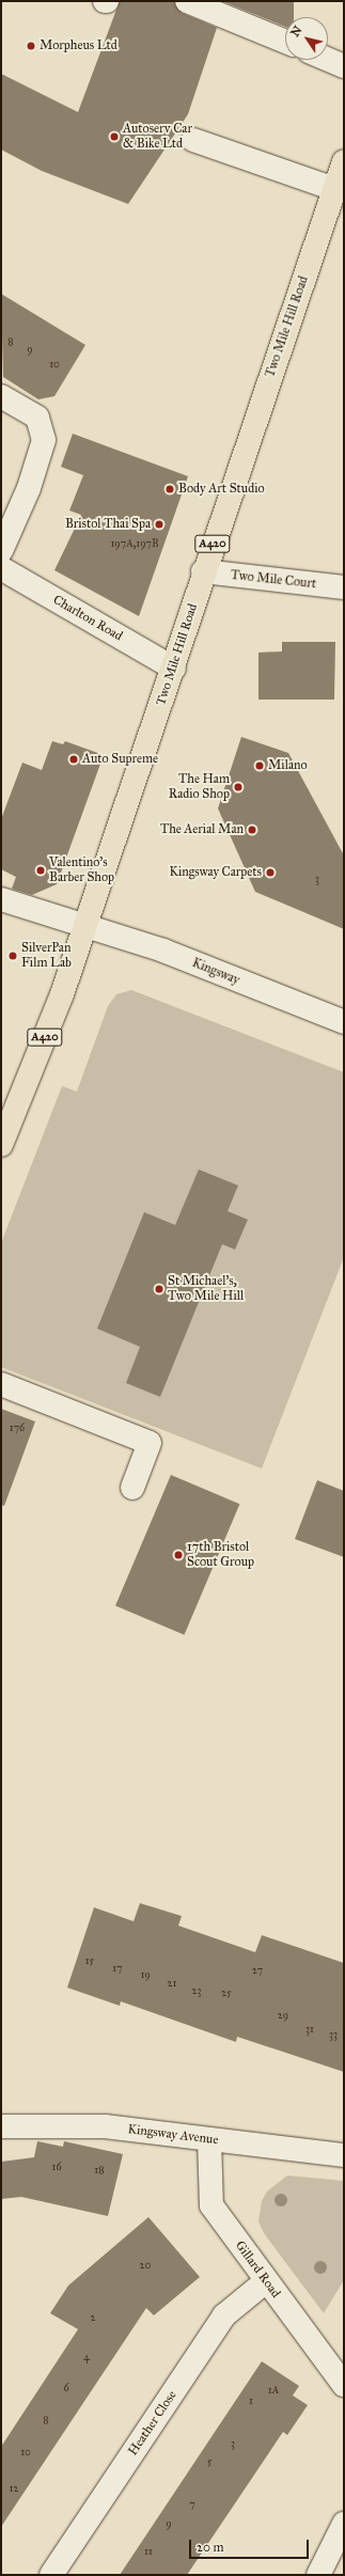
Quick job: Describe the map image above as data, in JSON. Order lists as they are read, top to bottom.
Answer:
{
  "streets": {
    "main road": ["Two Mile Hill Road", "A420"],
    "street": [
      "Two Mile Court",
      "Charlton Road",
      "Kingsway",
      "Kingsway Avenue",
      "Gillard Road",
      "Heather Close"
    ]
  },
  "crossings": [
    ["Two Mile Hill Road", "Two Mile Court"],
    ["Two Mile Hill Road", "Charlton Road"],
    ["Two Mile Hill Road", "Kingsway"],
    ["Kingsway Avenue", "Gillard Road"],
    ["Gillard Road", "Heather Close"]
  ],
  "places": [
    "Morpheus Ltd",
    "Autoserv Car & Bike Ltd",
    "Body Art Studio",
    "Bristol Thai Spa",
    "Auto Supreme",
    "Milano",
    "The Ham Radio Shop",
    "The Aerial Man",
    "Valentino's Barber Shop",
    "Kingsway Carpets",
    "SilverPan Film Lab",
    "St Michael's, Two Mile Hill",
    "17th Bristol Scout Group"
  ],
  "house_numbers": [
    "8",
    "9",
    "10",
    "197A,197B",
    "3",
    "176",
    "15",
    "17",
    "27",
    "19",
    "21",
    "23",
    "25",
    "29",
    "31",
    "33",
    "16",
    "18",
    "20",
    "2",
    "4",
    "6",
    "1A",
    "1",
    "8",
    "3",
    "10",
    "5",
    "12",
    "7",
    "9",
    "11"
  ],
  "scale_bar": "20 m",
  "north": "top left"
}
